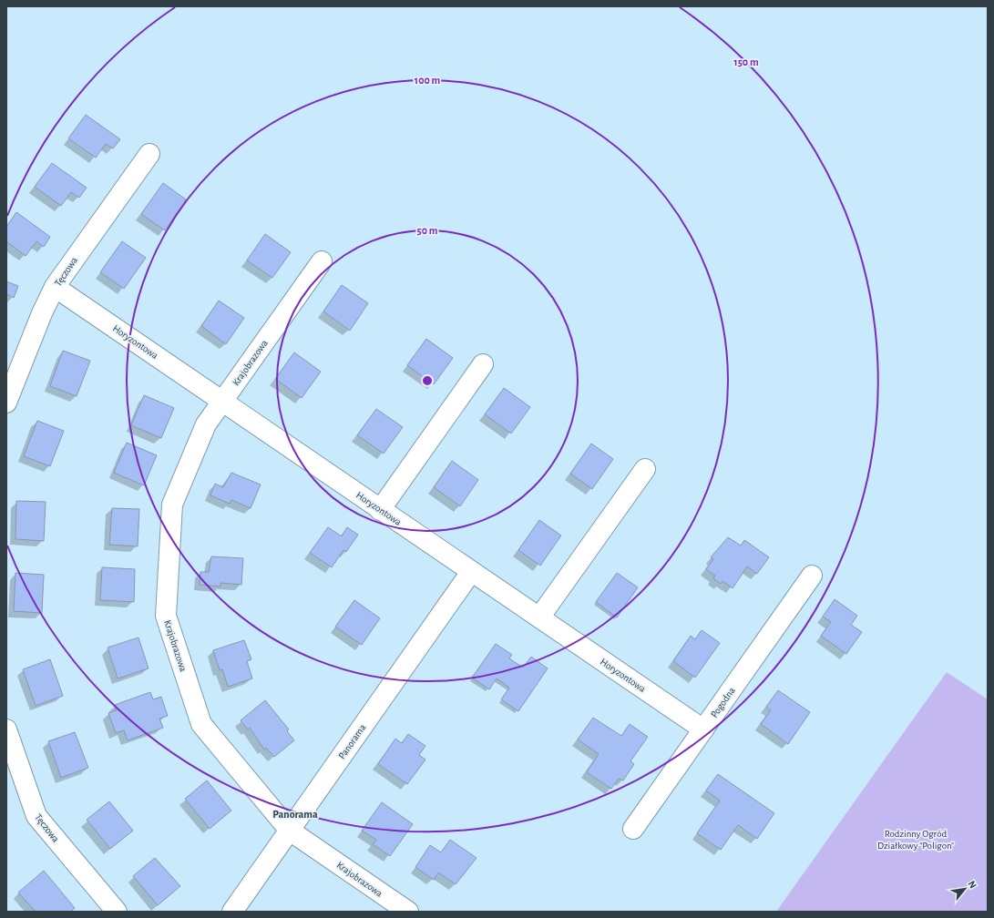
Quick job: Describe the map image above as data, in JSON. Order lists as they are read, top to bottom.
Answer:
{
  "streets": {
    "street": [
      "Tęczowa",
      "Horyzontowa",
      "Krajobrazowa",
      "Pogodna",
      "Panorama"
    ]
  },
  "crossings": [
    ["Tęczowa", "Horyzontowa"],
    ["Horyzontowa", "Krajobrazowa"],
    ["Horyzontowa", "Pogodna"],
    ["Horyzontowa", "Panorama"],
    ["Krajobrazowa", "Panorama"]
  ],
  "districts": ["Panorama"],
  "parks": ["Rodzinny Ogród Działkowy \"Poligon\""],
  "north": "top right",
  "rings": ["150 m", "100 m", "50 m"]
}
